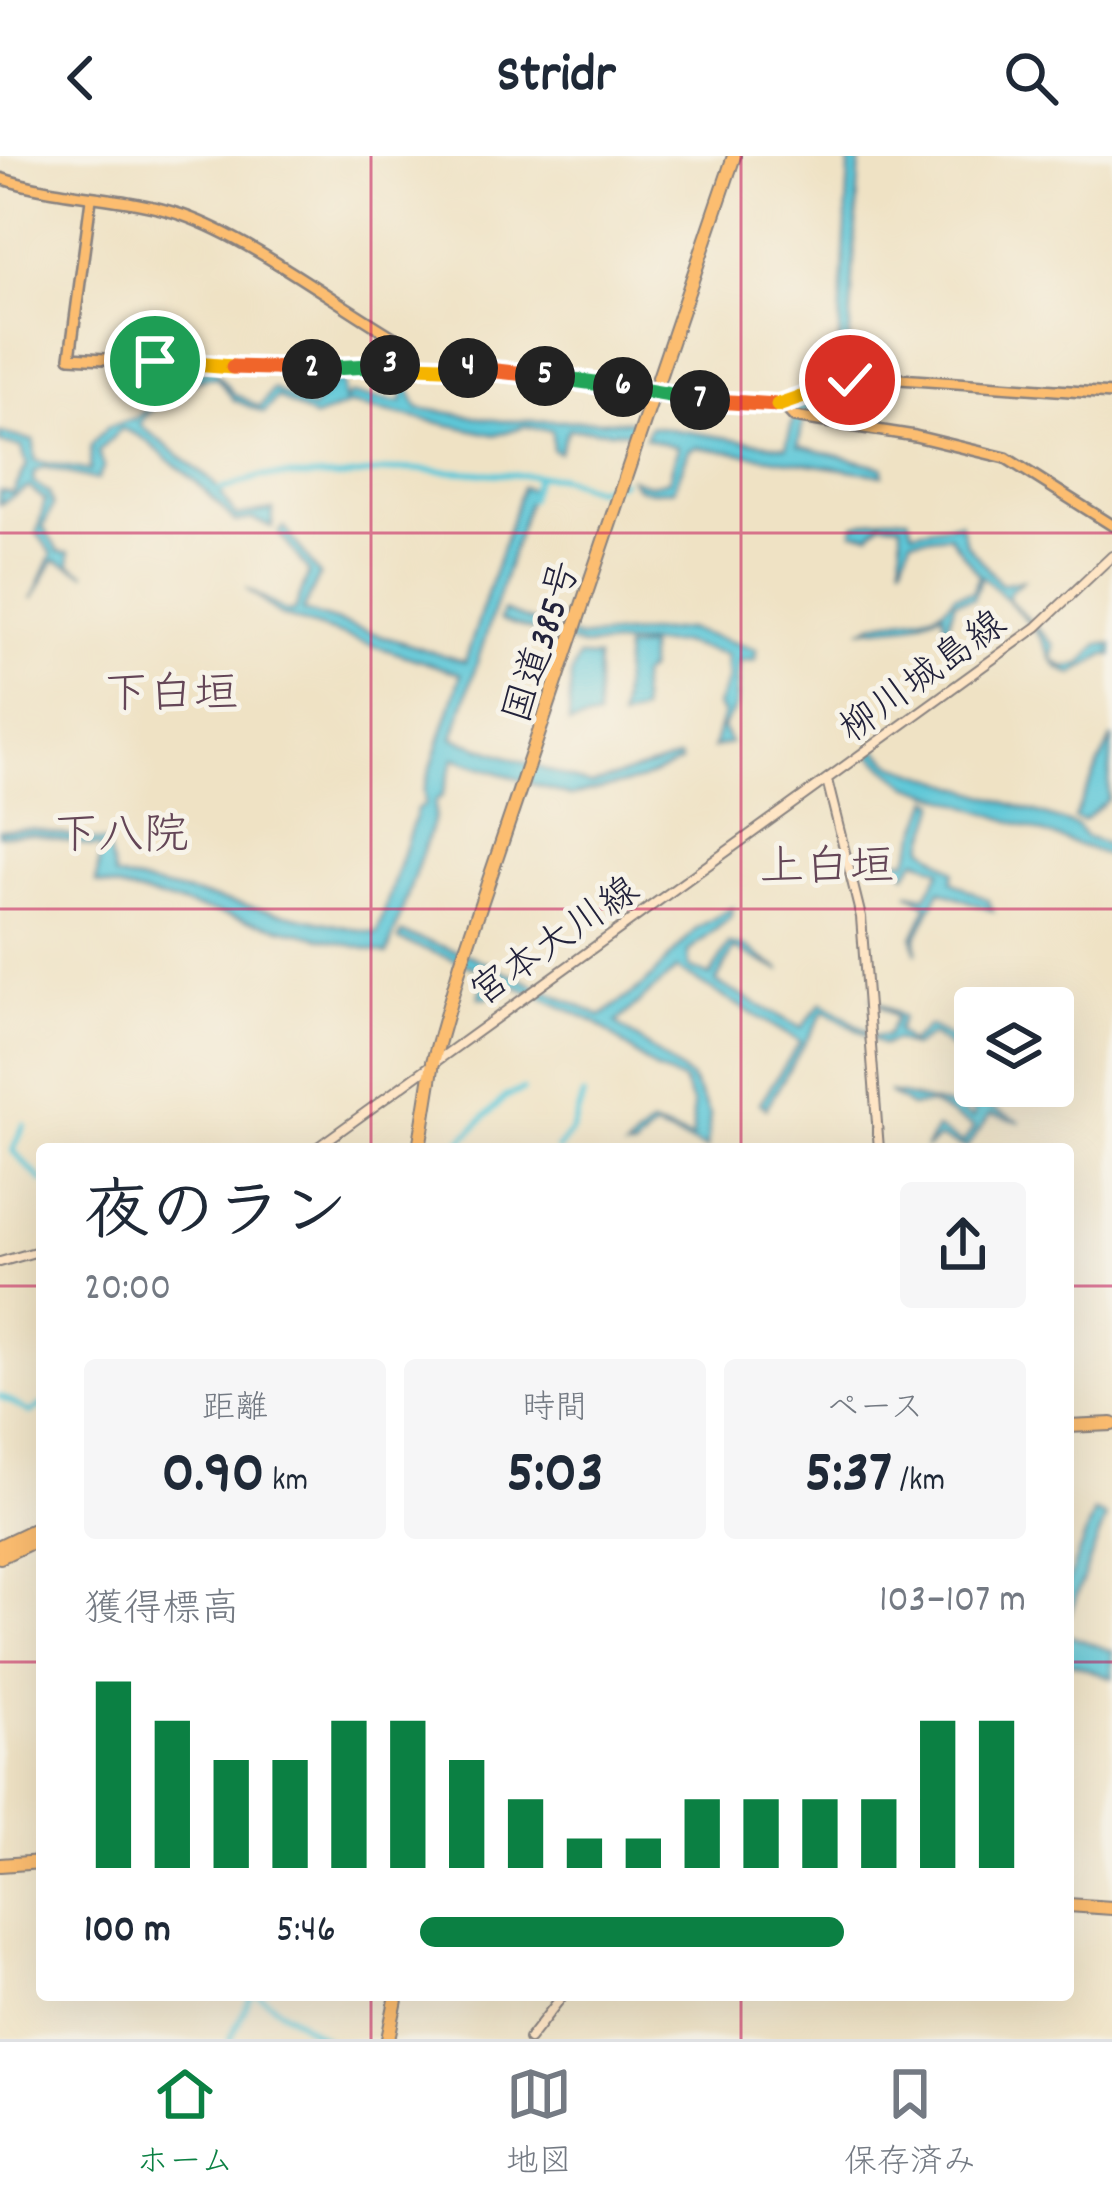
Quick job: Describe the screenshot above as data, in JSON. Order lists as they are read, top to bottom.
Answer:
{
  "streets": {
    "highway": ["国道385号"],
    "main road": ["柳川城島線", "宮本大川線"]
  },
  "crossings": [
    ["国道385号", "宮本大川線"],
    ["柳川城島線", "宮本大川線"]
  ],
  "districts": ["下白垣", "下八院", "上白垣"],
  "page": {
    "header": "Stridr",
    "pins": [
      "3",
      "4",
      "2",
      "5",
      "6",
      "7"
    ],
    "heading": ["夜のラン", "20:00"],
    "stats": [
      ["距離", "0.90 km"],
      ["時間", "5:03"],
      ["ペース", "5:37 /km"]
    ],
    "chart": ["獲得標高", "103–107 m"],
    "list": [
      {
        "name": "100 m",
        "note": "5:46"
      }
    ],
    "tabs": ["ホーム", "地図", "保存済み"]
  }
}
